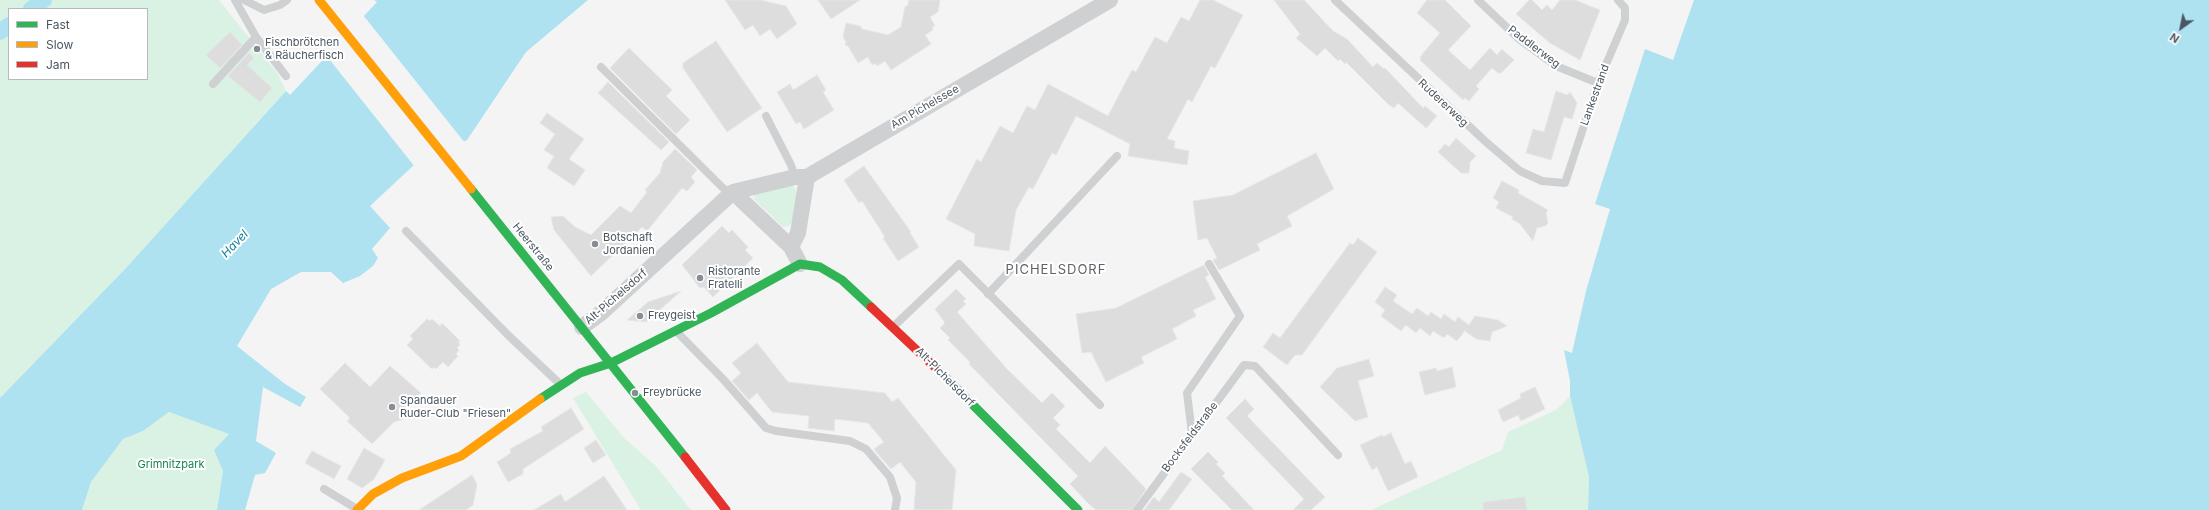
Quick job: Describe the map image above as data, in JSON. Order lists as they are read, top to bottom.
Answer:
{
  "streets": {
    "street": ["Am Pichelssee", "Heerstraße", "Alt-Pichelsdorf"],
    "lane": [
      "Paddlerweg",
      "Lankestrand",
      "Rudererweg",
      "Bocksfeldstraße"
    ]
  },
  "crossings": [
    ["Paddlerweg", "Lankestrand"],
    ["Lankestrand", "Rudererweg"],
    ["Am Pichelssee", "Alt-Pichelsdorf"],
    ["Heerstraße", "Alt-Pichelsdorf"]
  ],
  "districts": ["PICHELSDORF"],
  "water": ["Havel"],
  "parks": ["Grimnitzpark"],
  "places": [
    "Fischbrötchen & Räucherfisch",
    "Botschaft Jordanien",
    "Ristorante Fratelli",
    "Freygeist",
    "Freybrücke",
    "Spandauer Ruder-Club \"Friesen\""
  ],
  "legend": ["Fast", "Slow", "Jam"],
  "north": "bottom left"
}
